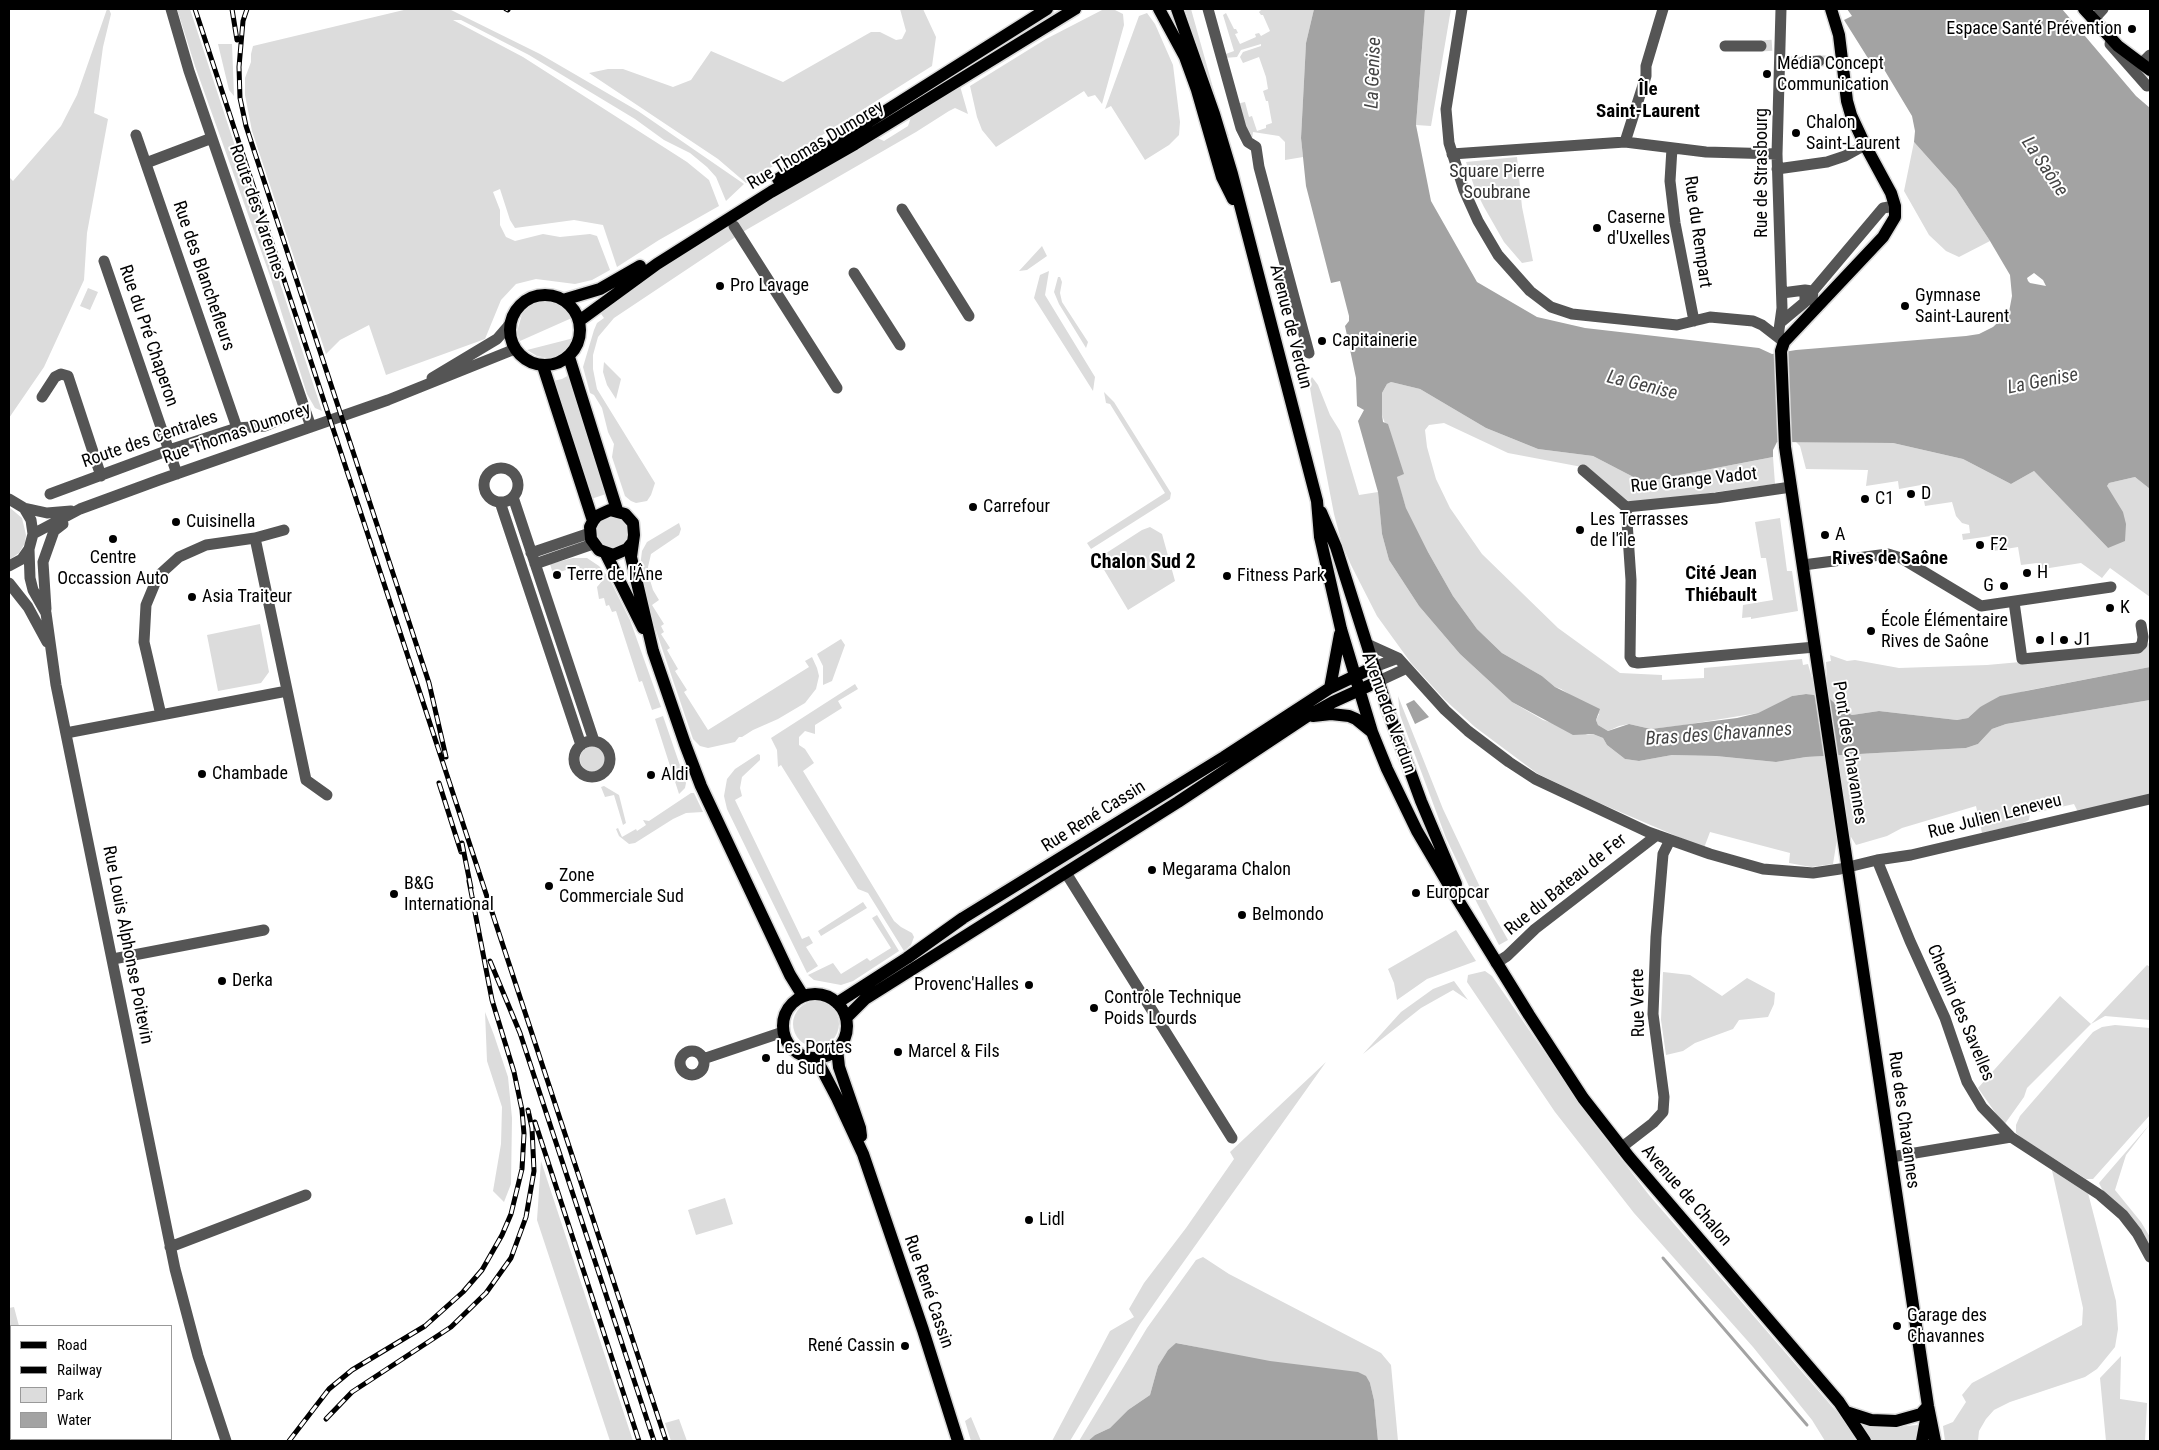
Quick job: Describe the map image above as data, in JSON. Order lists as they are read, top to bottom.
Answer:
{
  "streets": {
    "main road": [
      "Rue Thomas Dumorey",
      "Avenue de Verdun",
      "Pont des Chavannes",
      "Rue René Cassin",
      "Rue des Chavannes",
      "Avenue de Chalon"
    ],
    "street": [
      "Rue de Strasbourg",
      "Route des Varennes",
      "Rue du Rempart",
      "Rue des Blanchefleurs",
      "Rue du Pré Chaperon",
      "Route des Centrales",
      "Rue Grange Vadot",
      "Rue Julien Leneveu",
      "Rue du Bateau de Fer",
      "Rue Louis Alphonse Poitevin",
      "Rue Verte",
      "Chemin des Savelles"
    ]
  },
  "crossings": [
    ["Rue Thomas Dumorey", "Route des Varennes"],
    ["Rue Thomas Dumorey", "Rue du Pré Chaperon"],
    ["Rue Thomas Dumorey", "Rue Louis Alphonse Poitevin"],
    ["Rue des Blanchefleurs", "Route des Centrales"],
    ["Avenue de Verdun", "Rue René Cassin"],
    ["Avenue de Verdun", "Rue du Bateau de Fer"],
    ["Avenue de Verdun", "Avenue de Chalon"],
    ["Rue du Pré Chaperon", "Route des Centrales"],
    ["Pont des Chavannes", "Rue des Chavannes"],
    ["Rue Julien Leneveu", "Rue du Bateau de Fer"],
    ["Rue Julien Leneveu", "Rue Verte"],
    ["Rue Julien Leneveu", "Chemin des Savelles"],
    ["Rue Julien Leneveu", "Rue des Chavannes"],
    ["Rue du Bateau de Fer", "Avenue de Chalon"],
    ["Rue Verte", "Avenue de Chalon"]
  ],
  "districts": [
    "Île Saint-Laurent",
    "Rives de Saône",
    "Chalon Sud 2",
    "Cité Jean Thiébault"
  ],
  "water": ["La Genise", "La Saône", "Bras des Chavannes"],
  "parks": ["Square Pierre Soubrane"],
  "places": [
    "Espace Santé Prévention",
    "Média Concept Communication",
    "Chalon Saint-Laurent",
    "Caserne d'Uxelles",
    "Pro Lavage",
    "Gymnase Saint-Laurent",
    "Capitainerie",
    "D",
    "C1",
    "Carrefour",
    "Cuisinella",
    "Les Terrasses de l'île",
    "A",
    "Centre Occassion Auto",
    "F2",
    "H",
    "Terre de l'Âne",
    "Fitness Park",
    "G",
    "Asia Traiteur",
    "K",
    "École Élémentaire Rives de Saône",
    "I",
    "J1",
    "Chambade",
    "Aldi",
    "Megarama Chalon",
    "Zone Commerciale Sud",
    "Europcar",
    "B&G International",
    "Belmondo",
    "Derka",
    "Provenc'Halles",
    "Contrôle Technique Poids Lourds",
    "Marcel & Fils",
    "Les Portes du Sud",
    "Lidl",
    "Garage des Chavannes",
    "René Cassin"
  ],
  "legend": [
    "Road",
    "Railway",
    "Park",
    "Water"
  ]
}
